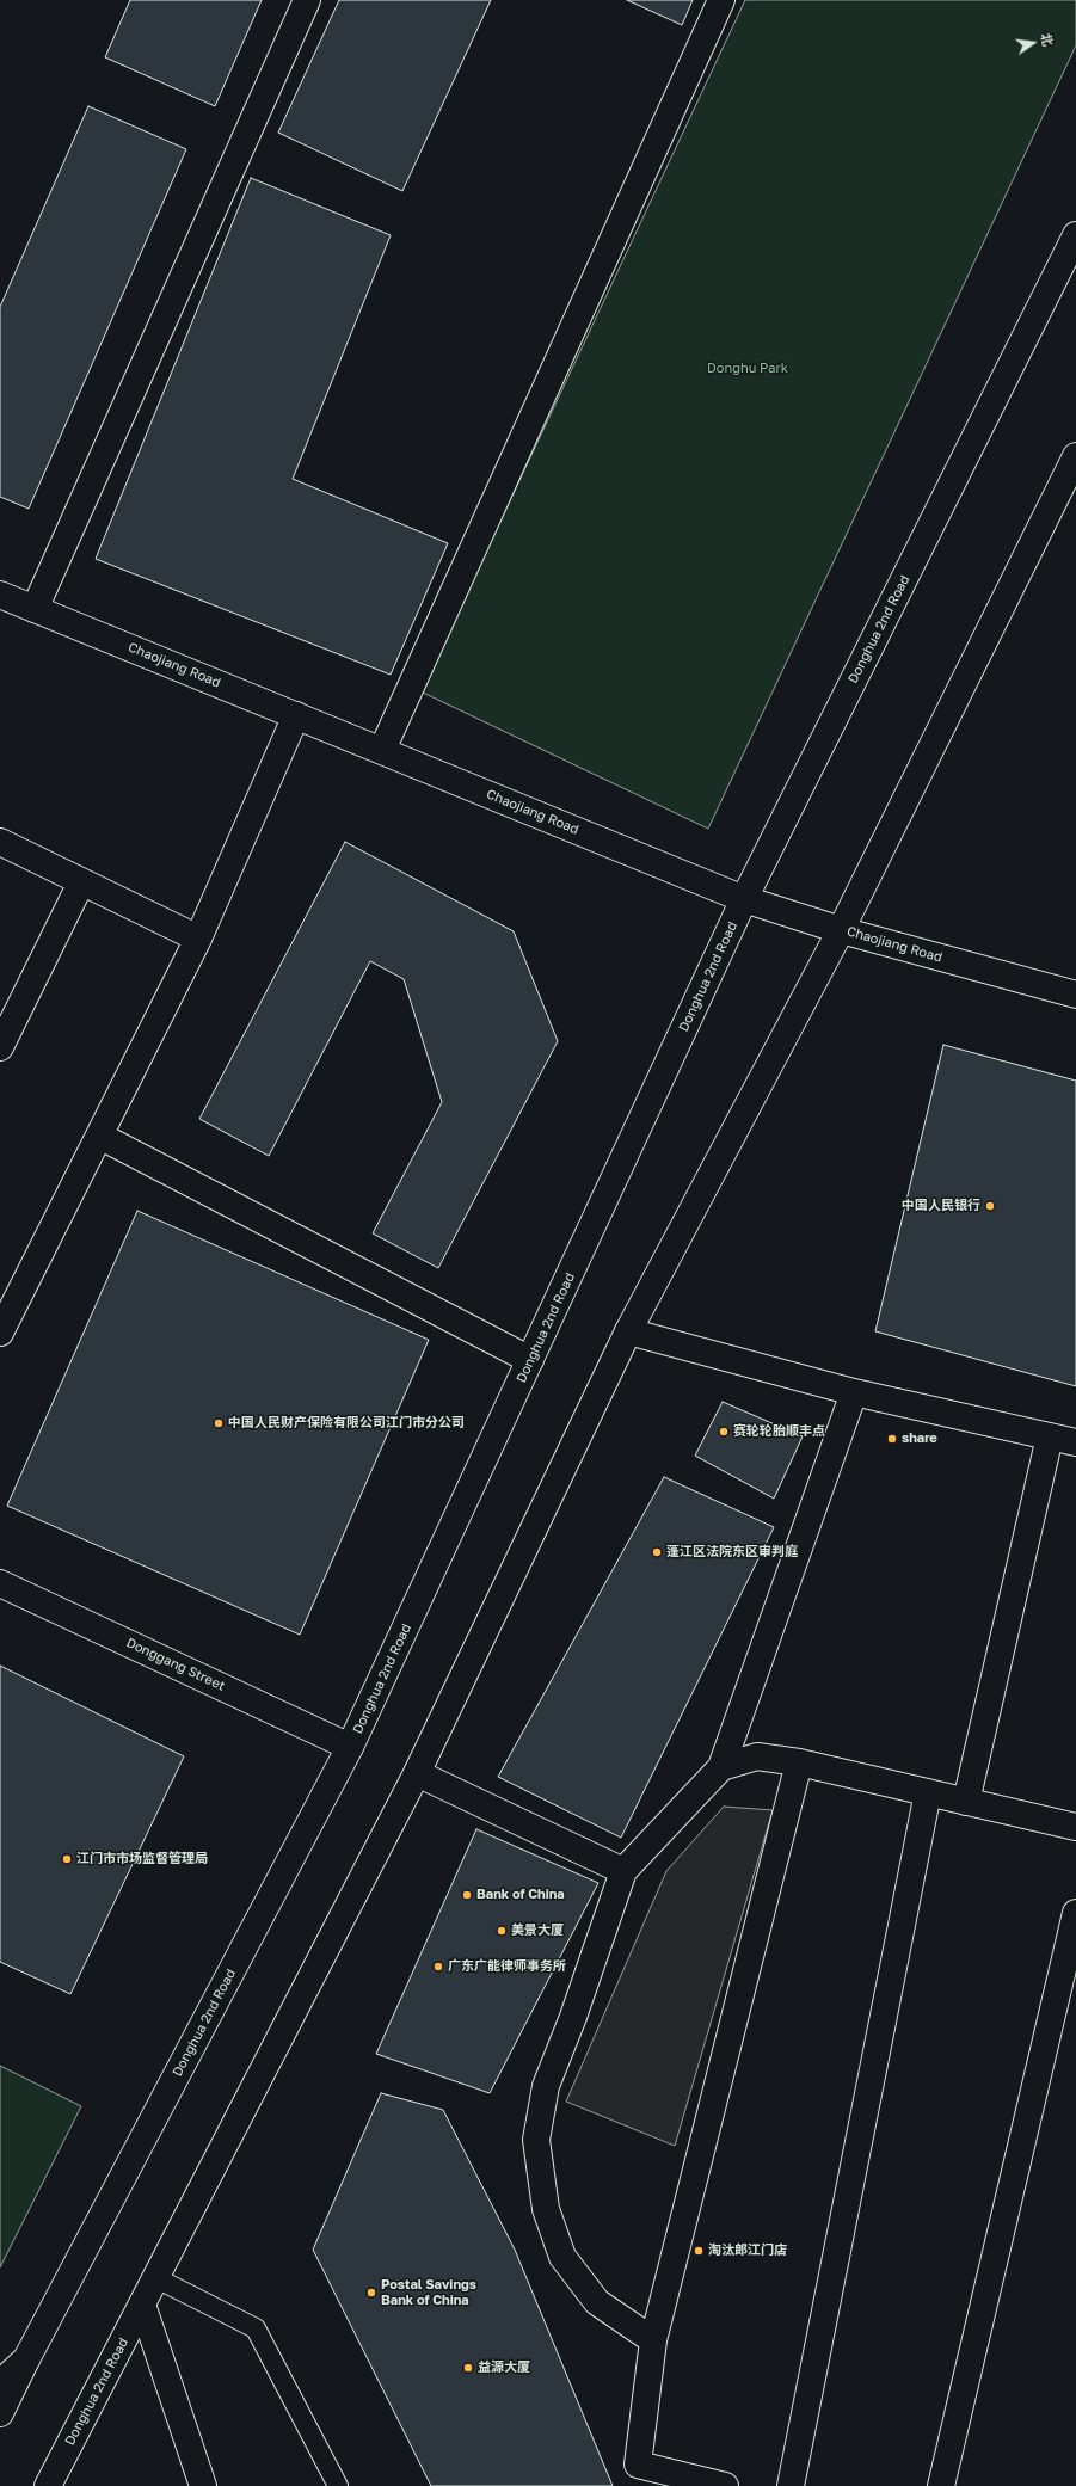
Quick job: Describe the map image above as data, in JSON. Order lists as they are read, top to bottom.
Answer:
{
  "streets": {
    "street": ["Donghua 2nd Road", "Chaojiang Road", "Donggang Street"]
  },
  "crossings": [
    ["Donghua 2nd Road", "Chaojiang Road"],
    ["Donghua 2nd Road", "Donggang Street"]
  ],
  "parks": ["Donghu Park"],
  "places": [
    "中国人民银行",
    "中国人民财产保险有限公司江门市分公司",
    "赛轮轮胎顺丰点",
    "share",
    "蓬江区法院东区审判庭",
    "江门市市场监督管理局",
    "Bank of China",
    "美景大厦",
    "广东广能律师事务所",
    "淘汰郎江门店",
    "Postal Savings Bank of China",
    "益源大厦"
  ],
  "north": "right"
}
